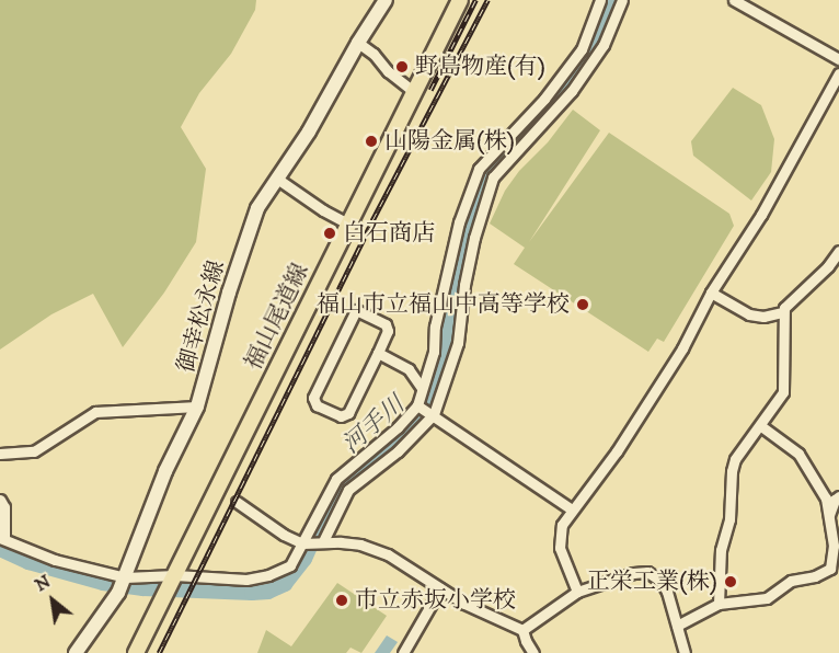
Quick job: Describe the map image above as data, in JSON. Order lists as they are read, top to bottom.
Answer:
{
  "streets": {
    "main road": ["御幸松永線", "福山尾道線"]
  },
  "water": ["河手川"],
  "places": [
    "野島物産(有)",
    "山陽金属(株)",
    "白石商店",
    "福山市立福山中高等学校",
    "正栄工業(株)",
    "市立赤坂小学校"
  ],
  "north": "top left"
}
